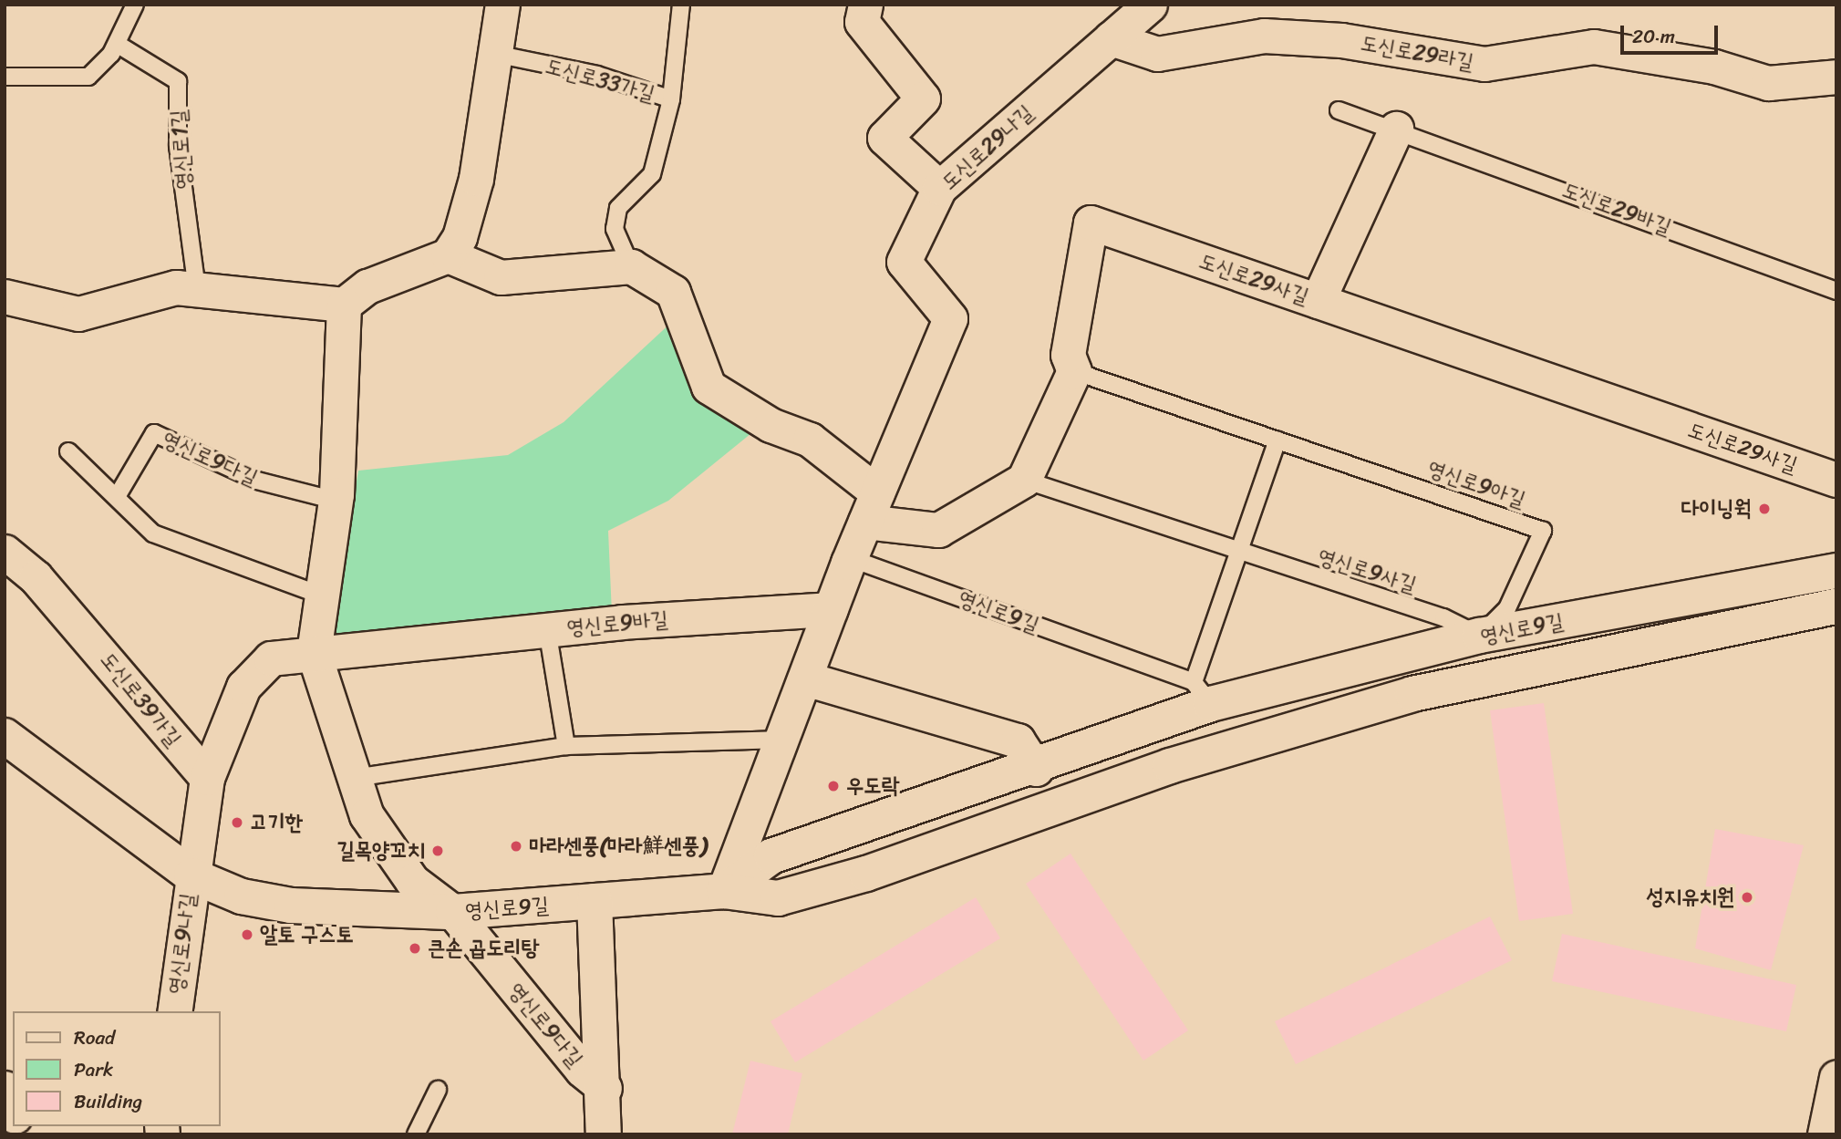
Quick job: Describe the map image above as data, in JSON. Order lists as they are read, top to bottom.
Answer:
{
  "streets": {
    "street": [
      "도신로29라길",
      "도신로29나길",
      "도신로29사길",
      "영신로9다길",
      "영신로9길",
      "영신로9바길",
      "도신로39가길",
      "영신로9나길"
    ],
    "lane": [
      "도신로33가길",
      "영신로1길",
      "도신로29바길",
      "영신로9아길",
      "영신로9사길"
    ]
  },
  "crossings": [
    ["도신로29라길", "도신로29나길"],
    ["도신로29사길", "영신로9아길"],
    ["영신로9다길", "영신로9길"],
    ["영신로9아길", "영신로9사길"],
    ["영신로9아길", "영신로9길"],
    ["영신로9사길", "영신로9길"],
    ["영신로9길", "영신로9나길"]
  ],
  "places": [
    "다이닝웍",
    "우도락",
    "고기한",
    "마라센풍(마라鮮센풍)",
    "길목양꼬치",
    "성지유치원",
    "알토 구스토",
    "큰손 곱도리탕"
  ],
  "legend": ["Road", "Park", "Building"],
  "scale_bar": "20 m"
}
